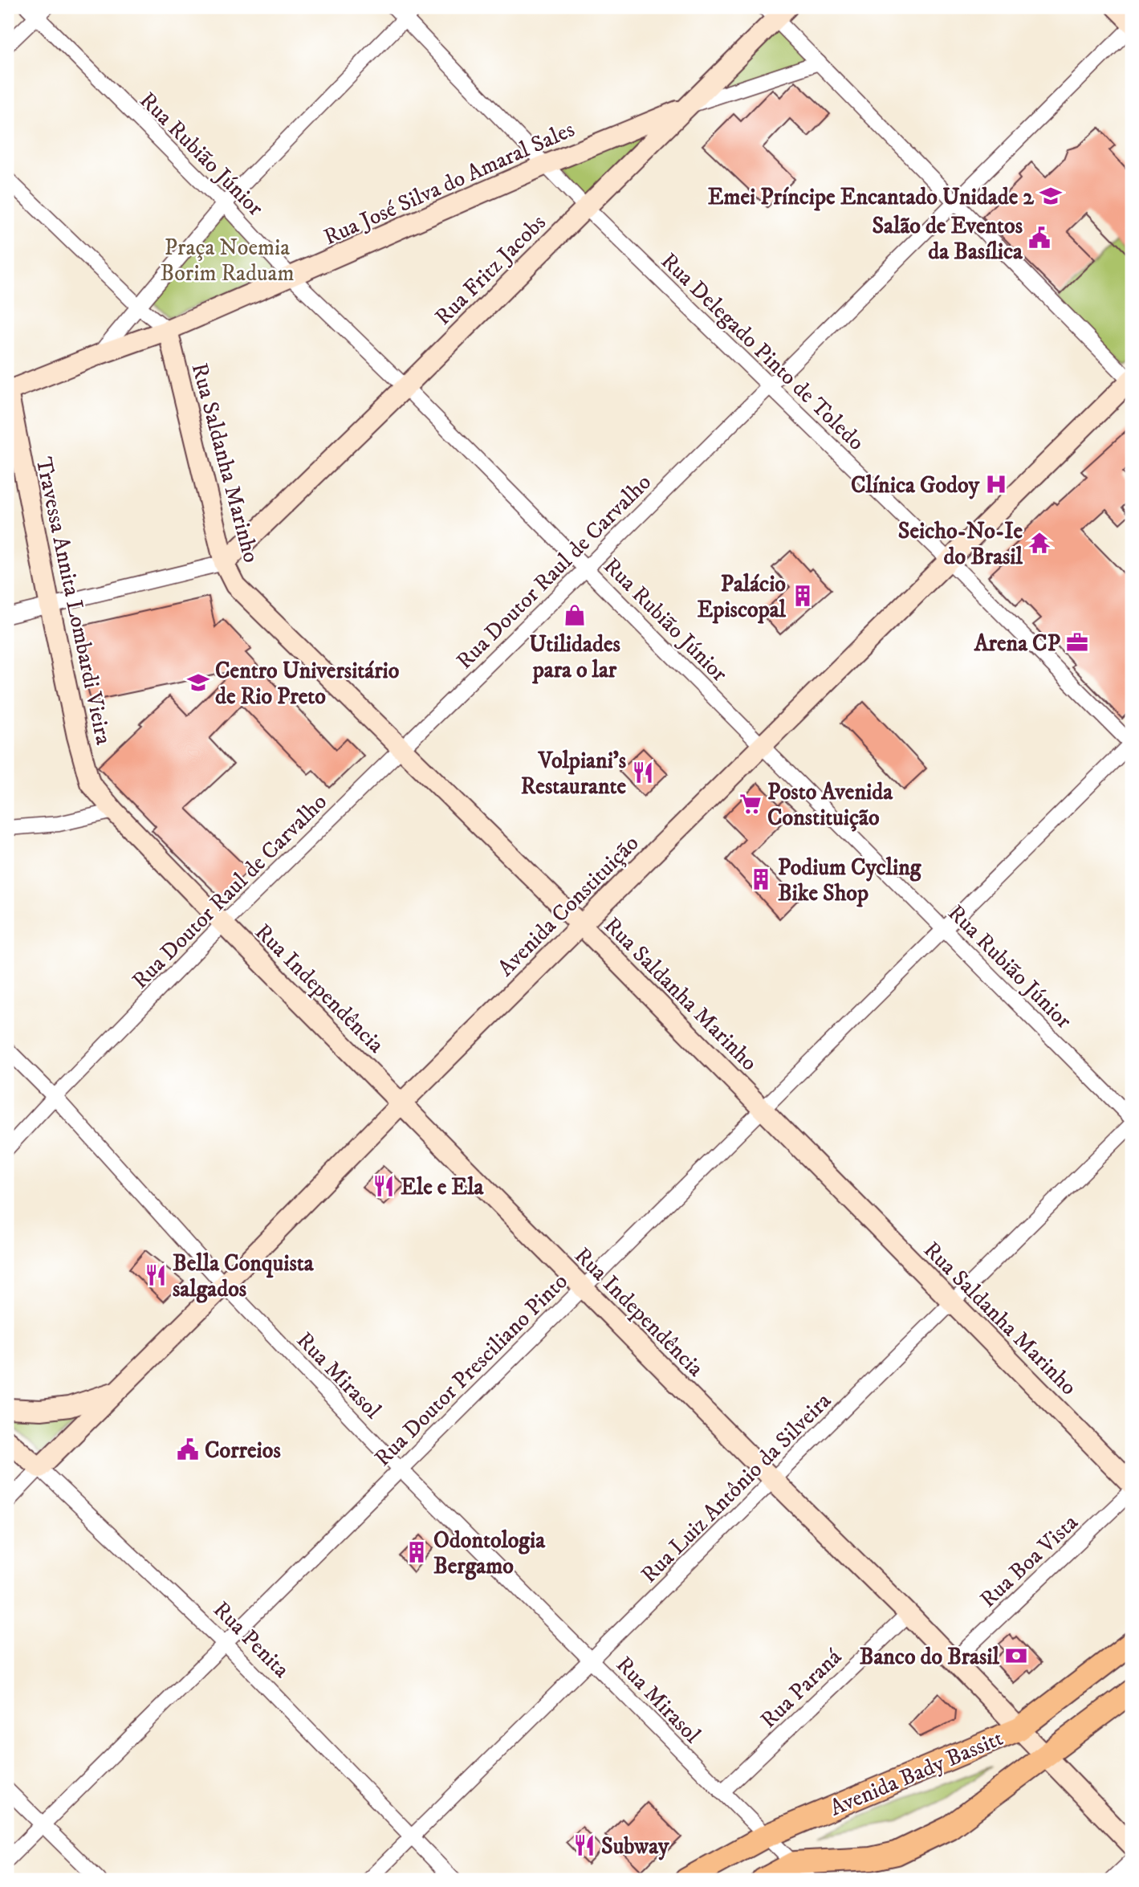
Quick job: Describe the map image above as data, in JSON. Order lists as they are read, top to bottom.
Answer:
{
  "streets": {
    "main road": ["Avenida Bady Bassitt"],
    "street": [
      "Rua Rubião Júnior",
      "Rua José Silva do Amaral Sales",
      "Rua Fritz Jacobs",
      "Rua Delegado Pinto de Toledo",
      "Rua Saldanha Marinho",
      "Rua Doutor Raul de Carvalho",
      "Travessa Annita Lombardi Vieira",
      "Avenida Constituição",
      "Rua Independência",
      "Rua Doutor Presciliano Pinto",
      "Rua Mirasol",
      "Rua Luiz Antônio da Silveira",
      "Rua Boa Vista",
      "Rua Penita",
      "Rua Paraná"
    ]
  },
  "crossings": [
    ["Rua Rubião Júnior", "Rua José Silva do Amaral Sales"],
    ["Rua Rubião Júnior", "Rua Fritz Jacobs"],
    ["Rua Rubião Júnior", "Rua Doutor Raul de Carvalho"],
    ["Rua Rubião Júnior", "Avenida Constituição"],
    ["Rua Rubião Júnior", "Rua Doutor Presciliano Pinto"],
    ["Rua José Silva do Amaral Sales", "Rua Fritz Jacobs"],
    ["Rua José Silva do Amaral Sales", "Rua Delegado Pinto de Toledo"],
    ["Rua José Silva do Amaral Sales", "Rua Saldanha Marinho"],
    ["Rua José Silva do Amaral Sales", "Travessa Annita Lombardi Vieira"],
    ["Rua Fritz Jacobs", "Rua Delegado Pinto de Toledo"],
    ["Rua Fritz Jacobs", "Rua Saldanha Marinho"],
    ["Rua Delegado Pinto de Toledo", "Rua Doutor Raul de Carvalho"],
    ["Rua Delegado Pinto de Toledo", "Avenida Constituição"],
    ["Rua Delegado Pinto de Toledo", "Rua Doutor Presciliano Pinto"],
    ["Rua Saldanha Marinho", "Rua Doutor Raul de Carvalho"],
    ["Rua Saldanha Marinho", "Avenida Constituição"],
    ["Rua Saldanha Marinho", "Rua Doutor Presciliano Pinto"],
    ["Rua Saldanha Marinho", "Rua Luiz Antônio da Silveira"],
    ["Rua Doutor Raul de Carvalho", "Rua Independência"],
    ["Rua Doutor Raul de Carvalho", "Rua Mirasol"],
    ["Travessa Annita Lombardi Vieira", "Rua Independência"],
    ["Avenida Constituição", "Rua Independência"],
    ["Avenida Constituição", "Rua Mirasol"],
    ["Avenida Constituição", "Rua Penita"],
    ["Rua Independência", "Rua Doutor Presciliano Pinto"],
    ["Rua Independência", "Rua Luiz Antônio da Silveira"],
    ["Rua Independência", "Rua Boa Vista"],
    ["Rua Independência", "Rua Paraná"],
    ["Rua Independência", "Avenida Bady Bassitt"],
    ["Rua Doutor Presciliano Pinto", "Rua Mirasol"],
    ["Rua Doutor Presciliano Pinto", "Rua Penita"],
    ["Rua Mirasol", "Rua Luiz Antônio da Silveira"],
    ["Rua Mirasol", "Rua Paraná"],
    ["Rua Mirasol", "Avenida Bady Bassitt"],
    ["Rua Luiz Antônio da Silveira", "Rua Penita"]
  ],
  "parks": ["Praça Noemia Borim Raduam"],
  "places": {
    "school or university": ["Emei Príncipe Encantado Unidade 2", "Centro Universitário de Rio Preto"],
    "public building": ["Salão de Eventos da Basílica", "Correios"],
    "hospital": ["Clínica Godoy"],
    "temple": ["Seicho-No-Ie do Brasil"],
    "building": ["Palácio Episcopal", "Podium Cycling Bike Shop", "Odontologia Bergamo"],
    "shop": ["Utilidades para o lar"],
    "office": ["Arena CP"],
    "restaurant": [
      "Volpiani's Restaurante",
      "Ele e Ela",
      "Bella Conquista salgados",
      "Subway"
    ],
    "supermarket": ["Posto Avenida Constituição"],
    "bank": ["Banco do Brasil"]
  }
}
